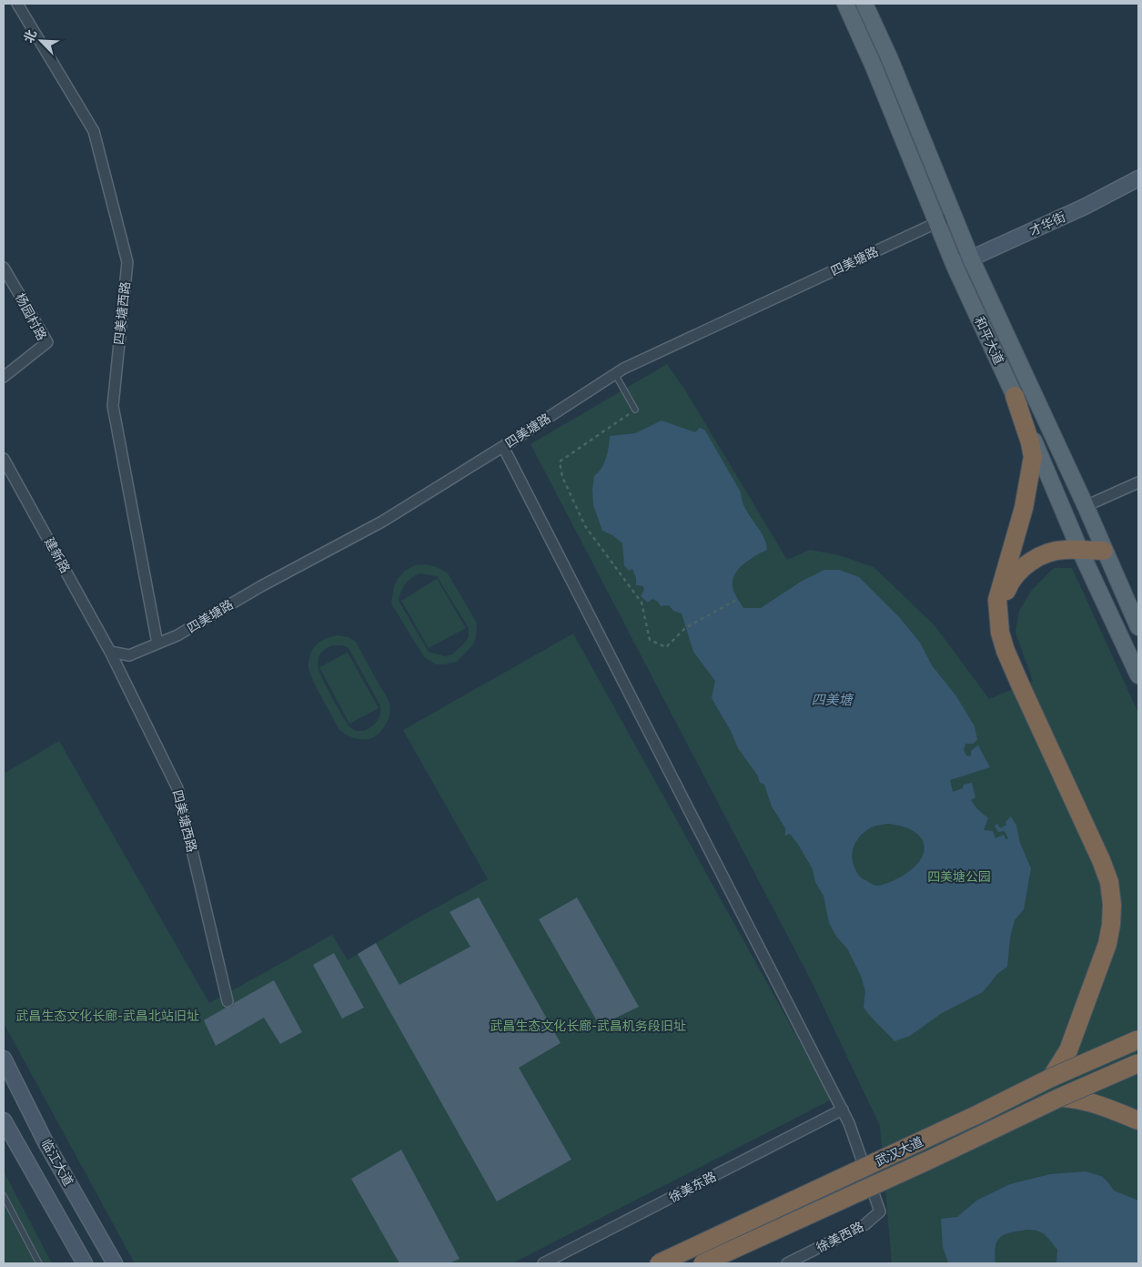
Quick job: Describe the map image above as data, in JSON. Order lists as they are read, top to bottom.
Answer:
{
  "streets": {
    "highway": ["武汉大道"],
    "main road": ["才华街", "和平大道", "临江大道"],
    "street": [
      "四美塘路",
      "四美塘西路",
      "杨园村路",
      "建新路",
      "徐美东路",
      "徐美西路"
    ]
  },
  "crossings": [
    ["才华街", "和平大道"],
    ["四美塘路", "四美塘西路"],
    ["四美塘路", "和平大道"],
    ["四美塘路", "建新路"],
    ["四美塘西路", "建新路"],
    ["徐美东路", "徐美西路"]
  ],
  "water": ["四美塘"],
  "parks": ["四美塘公园", "武昌生态文化长廊-武昌北站旧址", "武昌生态文化长廊-武昌机务段旧址"],
  "north": "top left"
}
